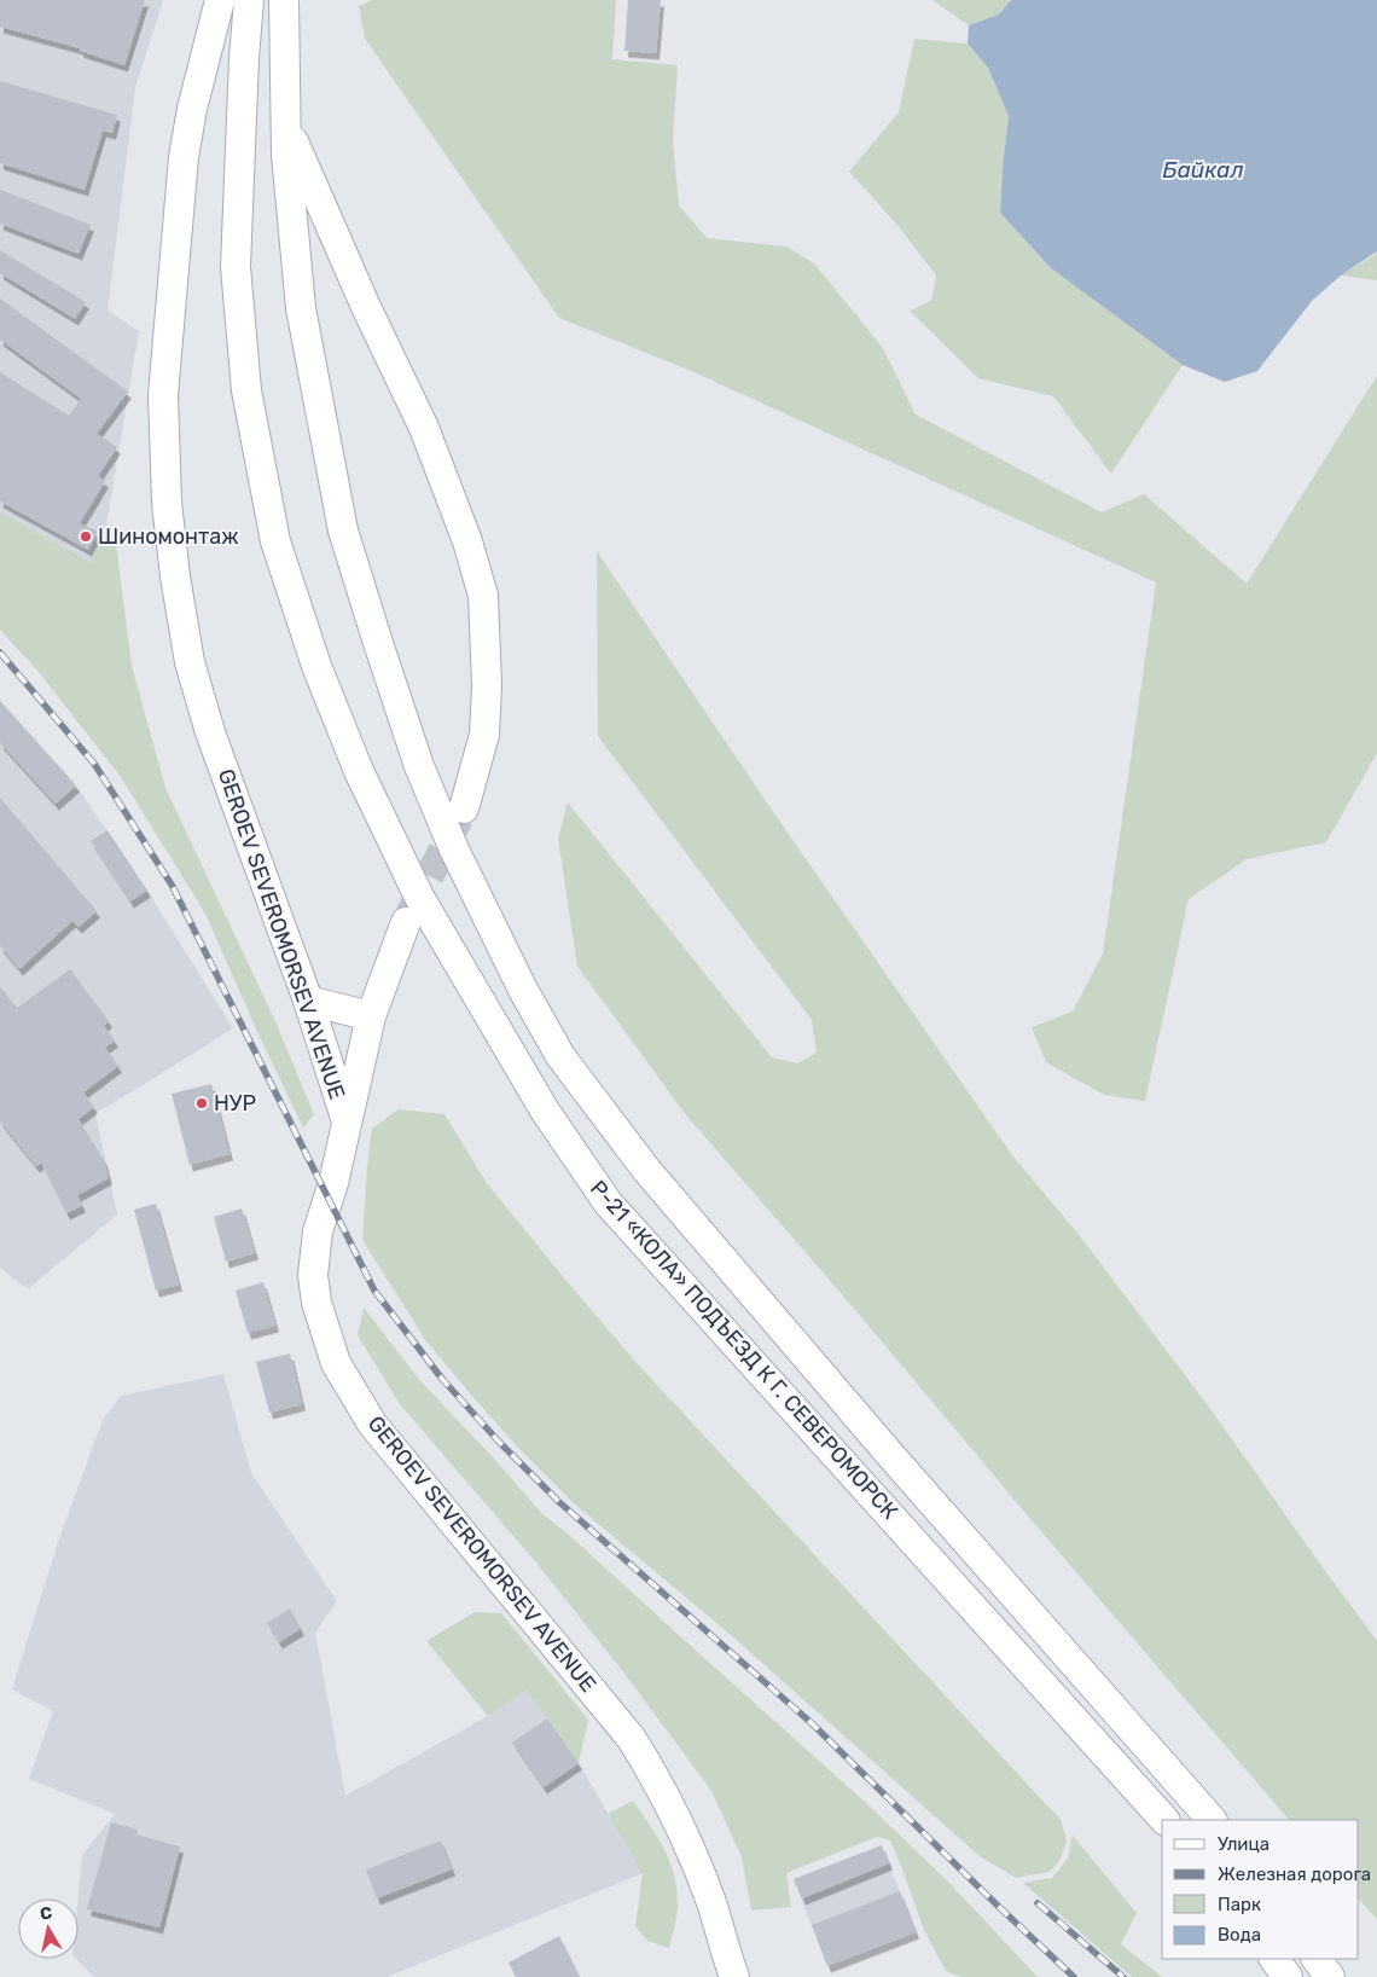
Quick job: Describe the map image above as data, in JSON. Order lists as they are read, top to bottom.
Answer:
{
  "streets": {
    "main road": ["GEROEV SEVEROMORSEV AVENUE", "Р-21 «КОЛА» ПОДЪЕЗД К Г. СЕВЕРОМОРСК"]
  },
  "water": ["Байкал"],
  "places": ["Шиномонтаж", "НУР"],
  "legend": [
    "Улица",
    "Железная дорога",
    "Парк",
    "Вода"
  ],
  "north": "top"
}
